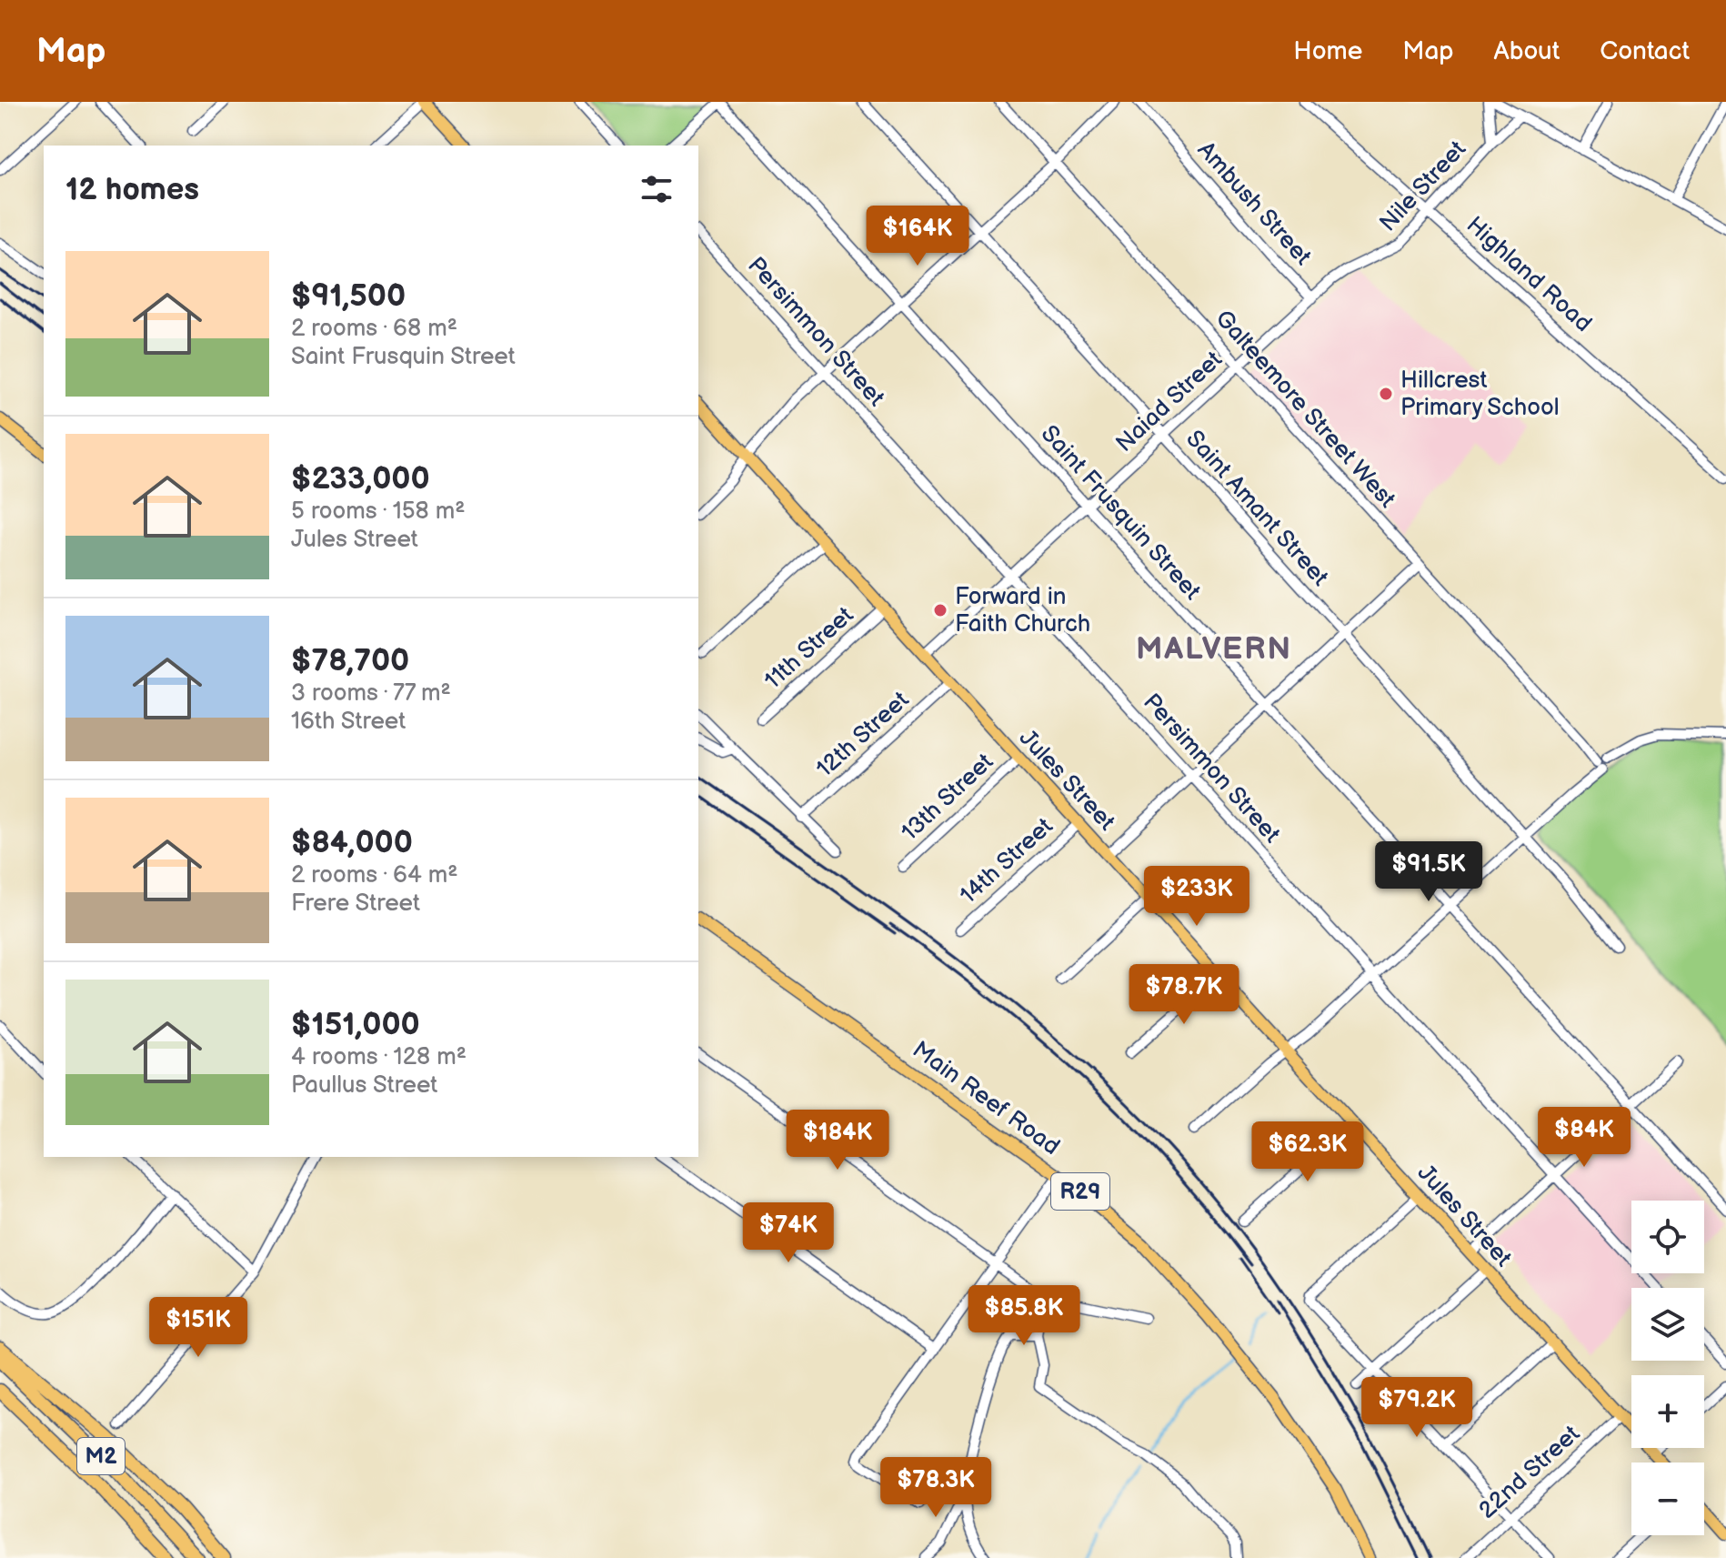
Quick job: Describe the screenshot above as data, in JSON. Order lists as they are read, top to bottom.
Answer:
{
  "streets": {
    "highway": ["M2"],
    "main road": ["Jules Street", "Main Reef Road", "R29"],
    "street": [
      "Nile Street",
      "Ambush Street",
      "Highland Road",
      "Persimmon Street",
      "Naiad Street",
      "Galteemore Street West",
      "Saint Amant Street",
      "Saint Frusquin Street",
      "11th Street",
      "12th Street",
      "13th Street",
      "14th Street",
      "22nd Street"
    ]
  },
  "crossings": [
    ["Nile Street", "Highland Road"],
    ["Nile Street", "Naiad Street"],
    ["Ambush Street", "Naiad Street"],
    ["Persimmon Street", "Naiad Street"],
    ["Naiad Street", "Galteemore Street West"],
    ["Naiad Street", "Saint Amant Street"],
    ["Naiad Street", "Saint Frusquin Street"],
    ["Naiad Street", "Jules Street"],
    ["11th Street", "Jules Street"],
    ["12th Street", "Jules Street"],
    ["Jules Street", "13th Street"],
    ["Jules Street", "14th Street"],
    ["Jules Street", "22nd Street"]
  ],
  "districts": ["MALVERN"],
  "places": ["Hillcrest Primary School", "Forward in Faith Church"],
  "page": {
    "header": "Map",
    "nav": [
      "Home",
      "Map",
      "About",
      "Contact"
    ],
    "heading": "12 homes",
    "price": [
      "$164K",
      "$91.5K",
      "$233K",
      "$78.7K",
      "$84K",
      "$184K",
      "$62.3K",
      "$74K",
      "$85.8K",
      "$151K",
      "$79.2K",
      "$78.3K"
    ],
    "list": [
      {
        "name": "$91,500",
        "note": "2 rooms · 68 m² · Saint Frusquin Street"
      },
      {
        "name": "$233,000",
        "note": "5 rooms · 158 m² · Jules Street"
      },
      {
        "name": "$78,700",
        "note": "3 rooms · 77 m² · 16th Street"
      },
      {
        "name": "$84,000",
        "note": "2 rooms · 64 m² · Frere Street"
      },
      {
        "name": "$151,000",
        "note": "4 rooms · 128 m² · Paullus Street"
      }
    ],
    "map_buttons": ["+", "−"]
  }
}
